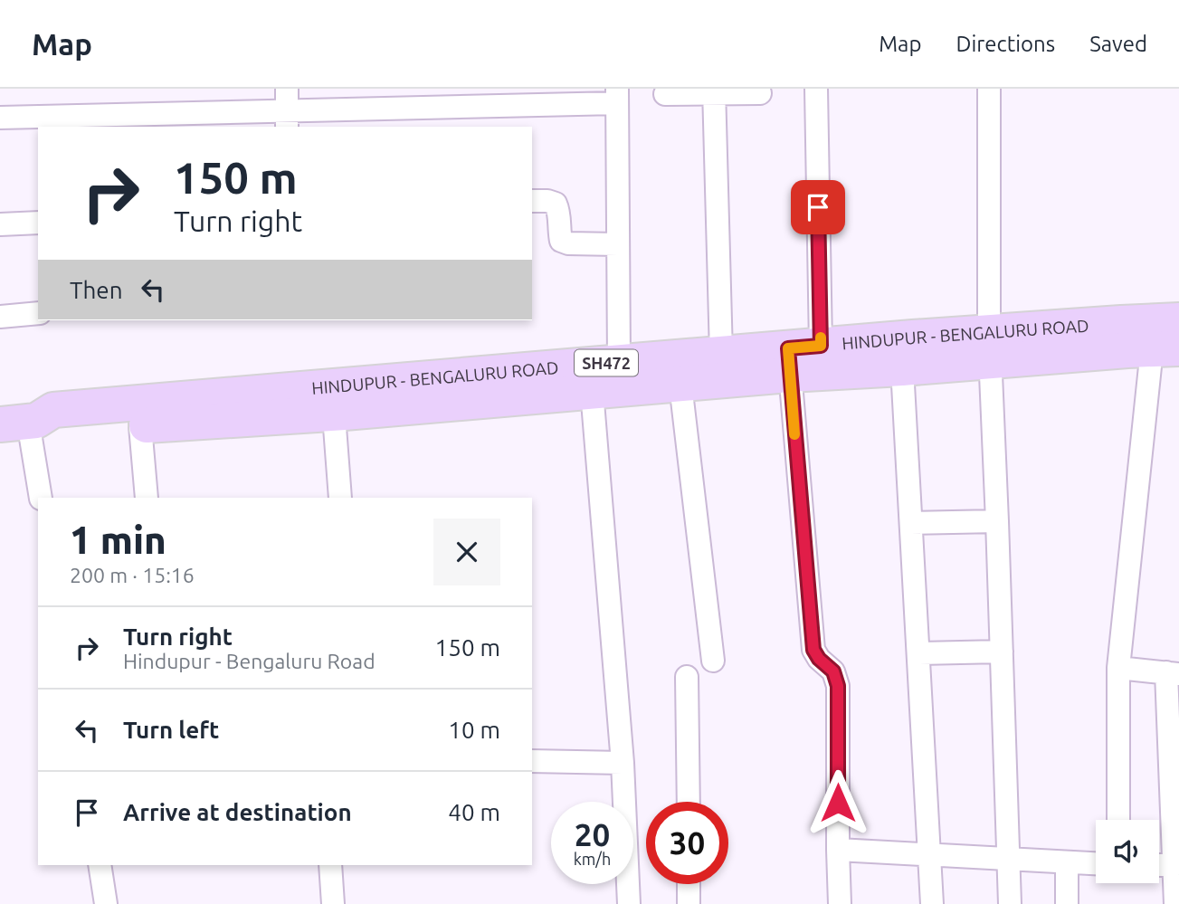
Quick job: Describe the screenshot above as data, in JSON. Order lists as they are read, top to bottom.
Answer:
{
  "streets": {
    "main road": ["HINDUPUR - BENGALURU ROAD", "SH472"]
  },
  "page": {
    "header": "Map",
    "nav": ["Map", "Directions", "Saved"],
    "turn": ["150 m", "Turn right"],
    "then": "Then",
    "heading": ["1 min", "200 m · 15:16"],
    "list": [
      {
        "name": "Turn right",
        "note": "Hindupur - Bengaluru Road",
        "value": "150 m"
      },
      {
        "name": "Turn left",
        "value": "10 m"
      },
      {
        "name": "Arrive at destination",
        "value": "40 m"
      }
    ],
    "speed": "20 km/h",
    "limit": "30"
  }
}
